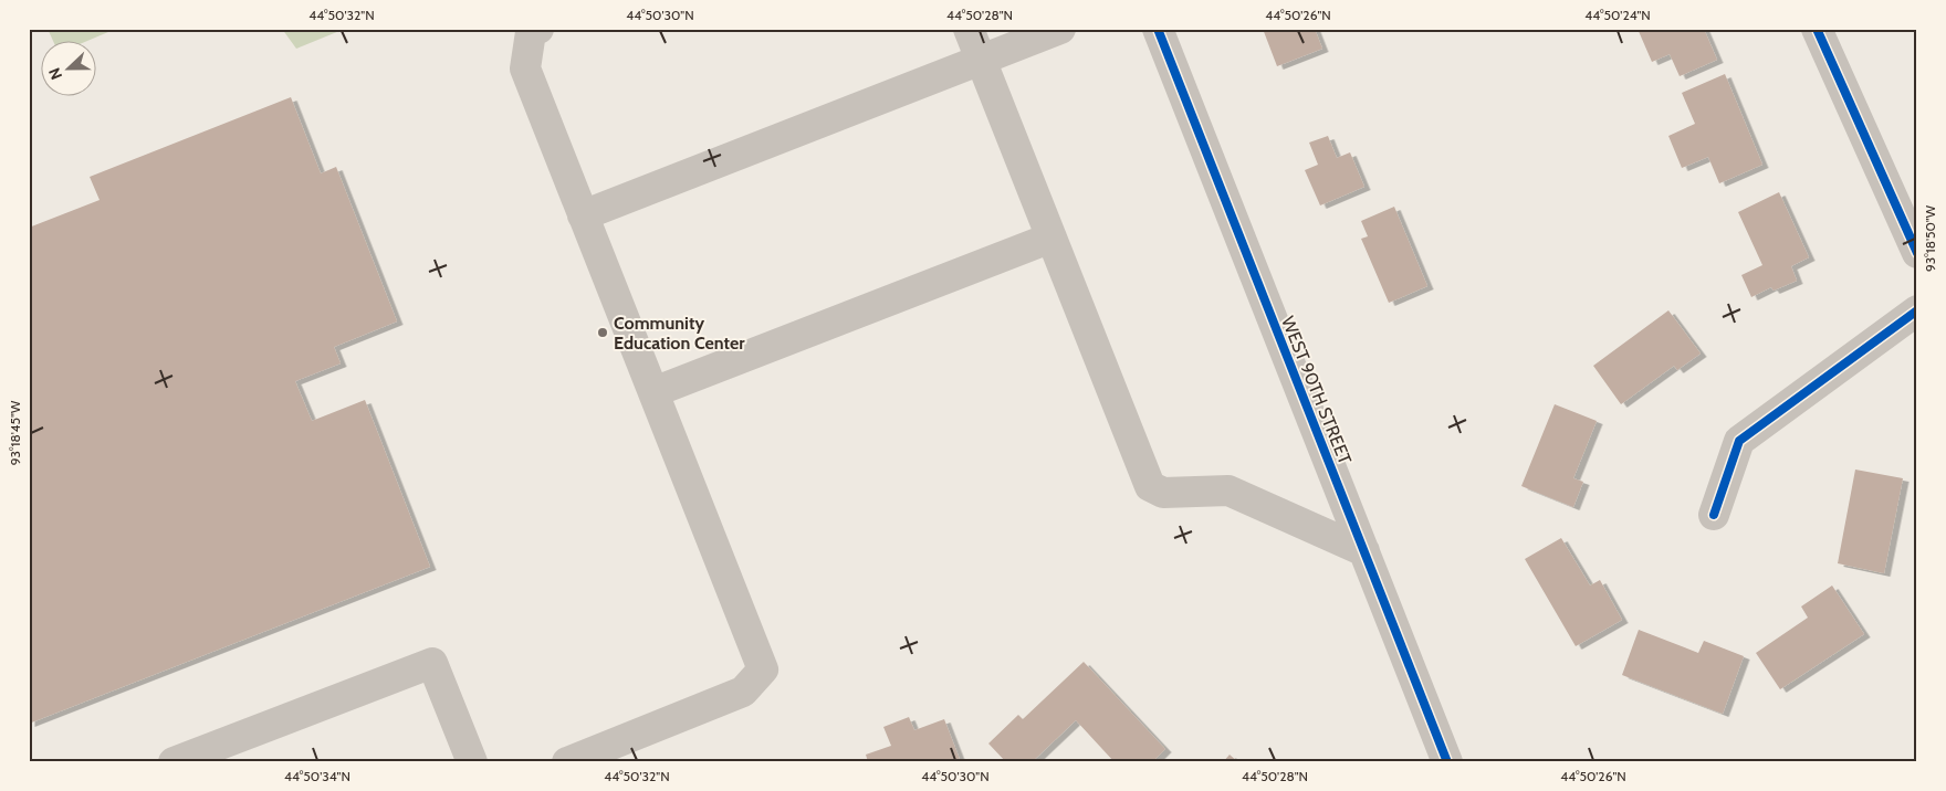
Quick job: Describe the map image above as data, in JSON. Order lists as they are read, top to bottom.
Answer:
{
  "streets": {
    "street": ["WEST 90TH STREET"]
  },
  "places": ["Community Education Center"],
  "north": "left",
  "coordinates": [
    "44°50'32\"N",
    "44°50'30\"N",
    "44°50'28\"N",
    "44°50'26\"N",
    "44°50'24\"N",
    "93°18'50\"W",
    "93°18'45\"W",
    "44°50'34\"N"
  ]
}
